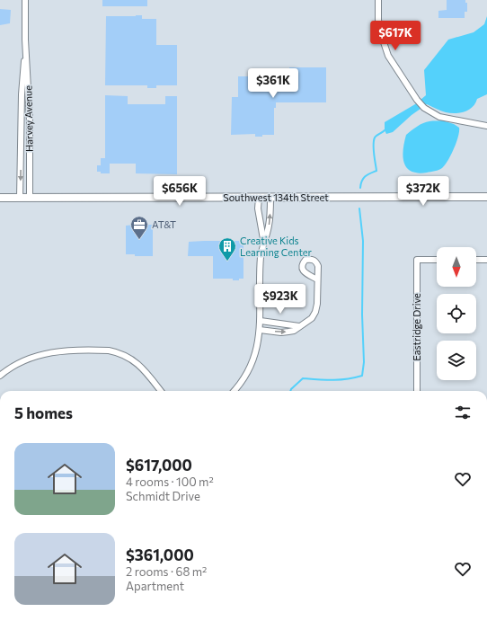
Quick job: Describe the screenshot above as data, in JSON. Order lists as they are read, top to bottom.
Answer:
{
  "streets": {
    "main road": ["Southwest 134th Street"],
    "street": ["Harvey Avenue", "Eastridge Drive"]
  },
  "crossings": [
    ["Harvey Avenue", "Southwest 134th Street"]
  ],
  "places": {
    "office": ["AT&T"],
    "building": ["Creative Kids Learning Center"]
  },
  "north": "bottom",
  "page": {
    "price": [
      "$617K",
      "$361K",
      "$656K",
      "$372K",
      "$923K"
    ],
    "heading": "5 homes",
    "list": [
      {
        "name": "$617,000",
        "note": "4 rooms · 100 m² · Schmidt Drive"
      },
      {
        "name": "$361,000",
        "note": "2 rooms · 68 m² · Apartment"
      }
    ]
  }
}
